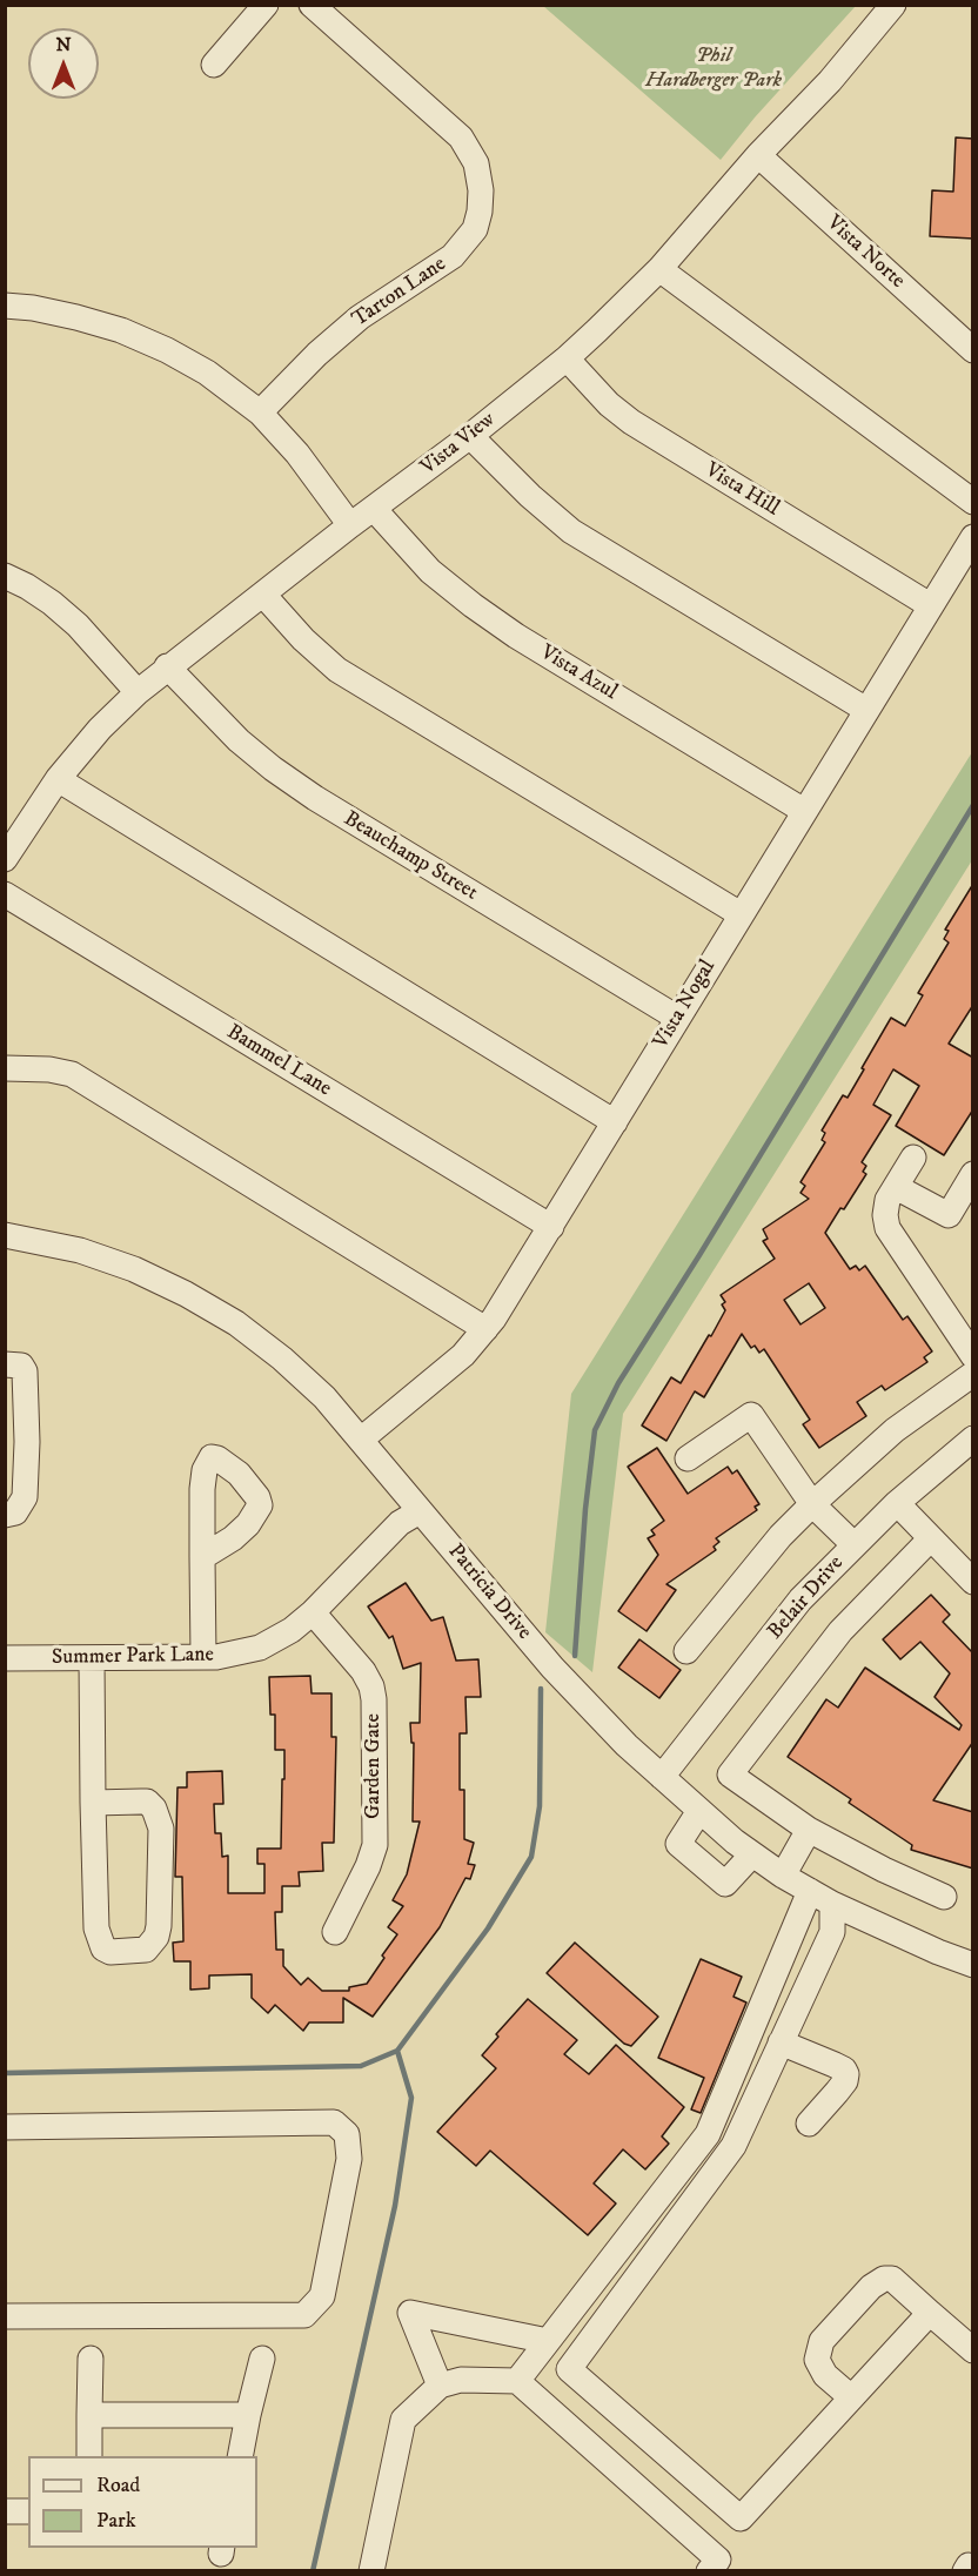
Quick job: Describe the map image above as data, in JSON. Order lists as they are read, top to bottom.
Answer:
{
  "streets": {
    "street": [
      "Vista Norte",
      "Tarton Lane",
      "Vista View",
      "Vista Hill",
      "Vista Azul",
      "Beauchamp Street",
      "Vista Nogal",
      "Bammel Lane",
      "Patricia Drive",
      "Belair Drive",
      "Summer Park Lane",
      "Garden Gate"
    ]
  },
  "crossings": [
    ["Vista Norte", "Vista View"],
    ["Vista View", "Vista Hill"],
    ["Vista View", "Vista Azul"],
    ["Vista View", "Beauchamp Street"],
    ["Vista Hill", "Vista Nogal"],
    ["Vista Azul", "Vista Nogal"],
    ["Beauchamp Street", "Vista Nogal"],
    ["Vista Nogal", "Bammel Lane"],
    ["Vista Nogal", "Patricia Drive"],
    ["Patricia Drive", "Belair Drive"],
    ["Patricia Drive", "Summer Park Lane"],
    ["Summer Park Lane", "Garden Gate"]
  ],
  "parks": ["Phil Hardberger Park"],
  "legend": ["Road", "Park"],
  "north": "top"
}
